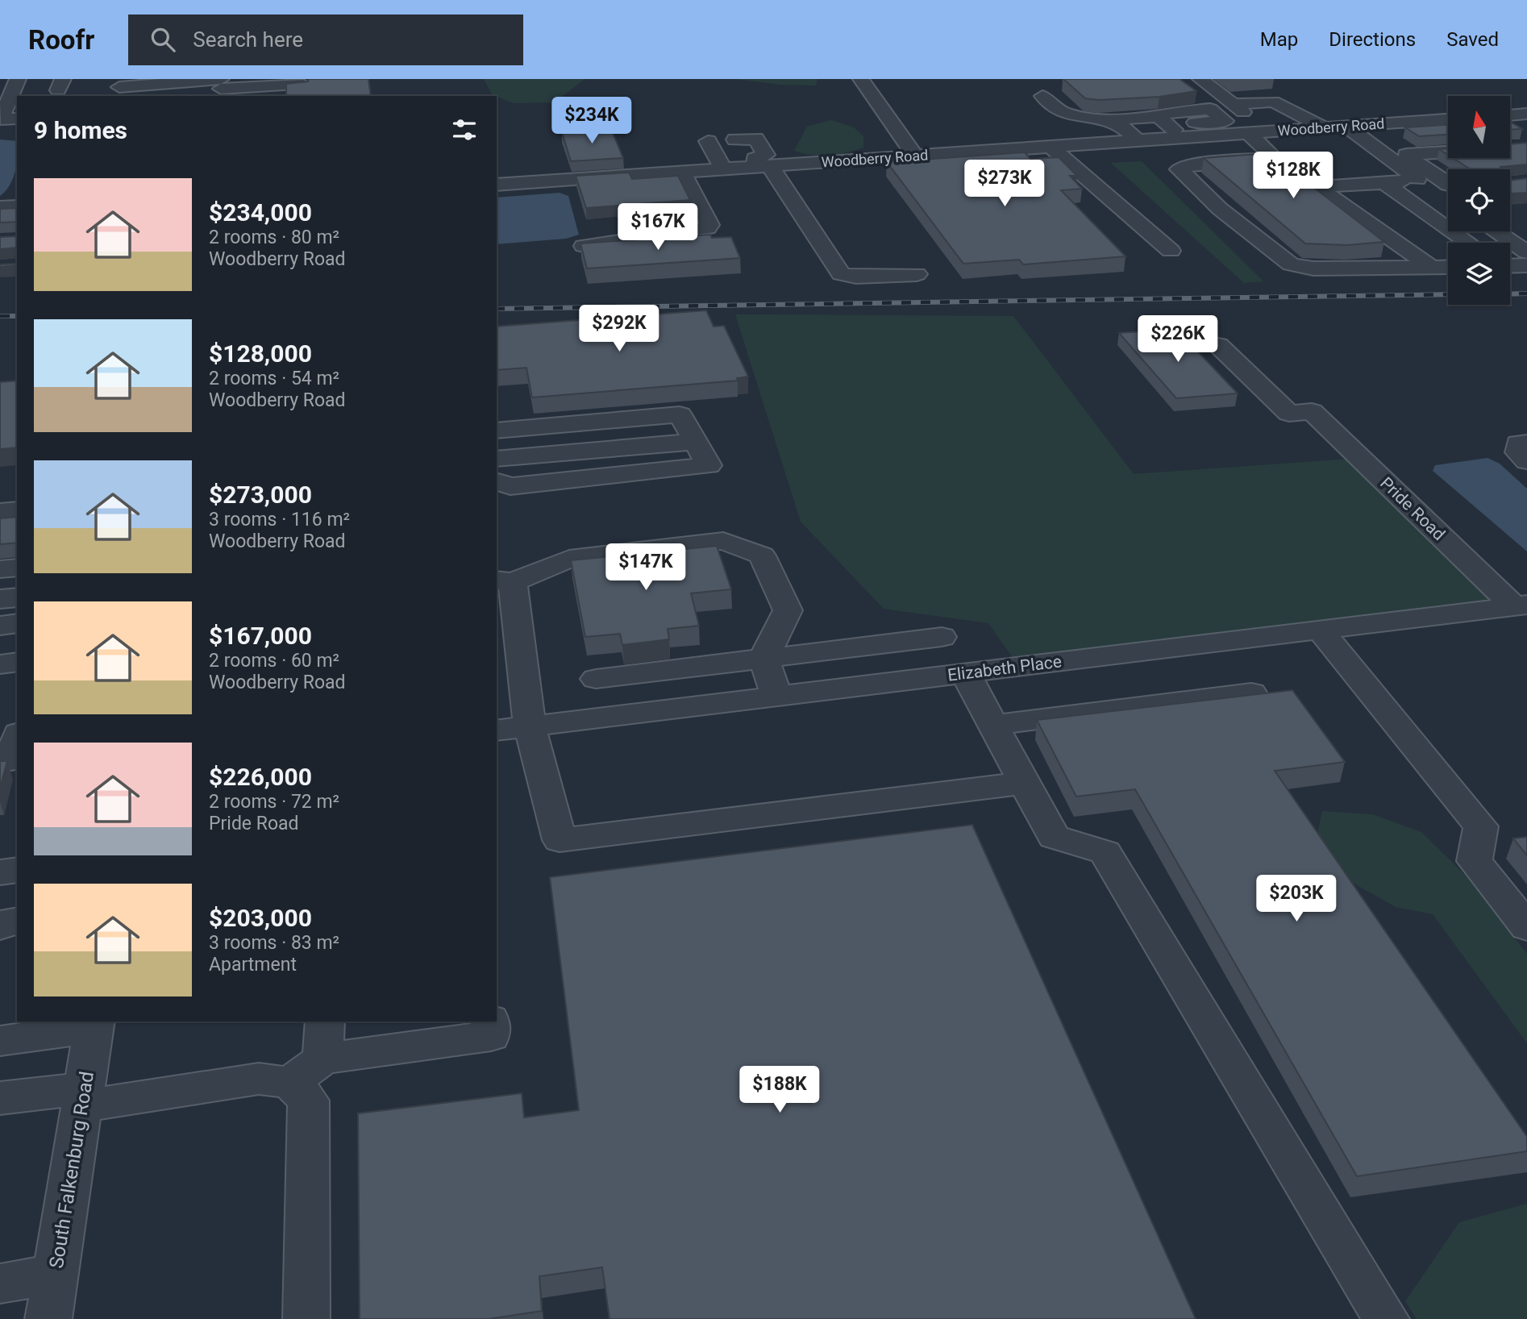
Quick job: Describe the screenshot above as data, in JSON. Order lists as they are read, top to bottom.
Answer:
{
  "streets": {
    "street": [
      "Woodberry Road",
      "Pride Road",
      "Elizabeth Place",
      "South Falkenburg Road"
    ]
  },
  "crossings": [
    ["Pride Road", "Elizabeth Place"]
  ],
  "north": "top",
  "page": {
    "header": "Roofr",
    "search": "Search here",
    "nav": ["Map", "Directions", "Saved"],
    "heading": "9 homes",
    "price": [
      "$234K",
      "$128K",
      "$273K",
      "$167K",
      "$292K",
      "$226K",
      "$147K",
      "$203K",
      "$188K"
    ],
    "list": [
      {
        "name": "$234,000",
        "note": "2 rooms · 80 m² · Woodberry Road"
      },
      {
        "name": "$128,000",
        "note": "2 rooms · 54 m² · Woodberry Road"
      },
      {
        "name": "$273,000",
        "note": "3 rooms · 116 m² · Woodberry Road"
      },
      {
        "name": "$167,000",
        "note": "2 rooms · 60 m² · Woodberry Road"
      },
      {
        "name": "$226,000",
        "note": "2 rooms · 72 m² · Pride Road"
      },
      {
        "name": "$203,000",
        "note": "3 rooms · 83 m² · Apartment"
      }
    ]
  }
}
